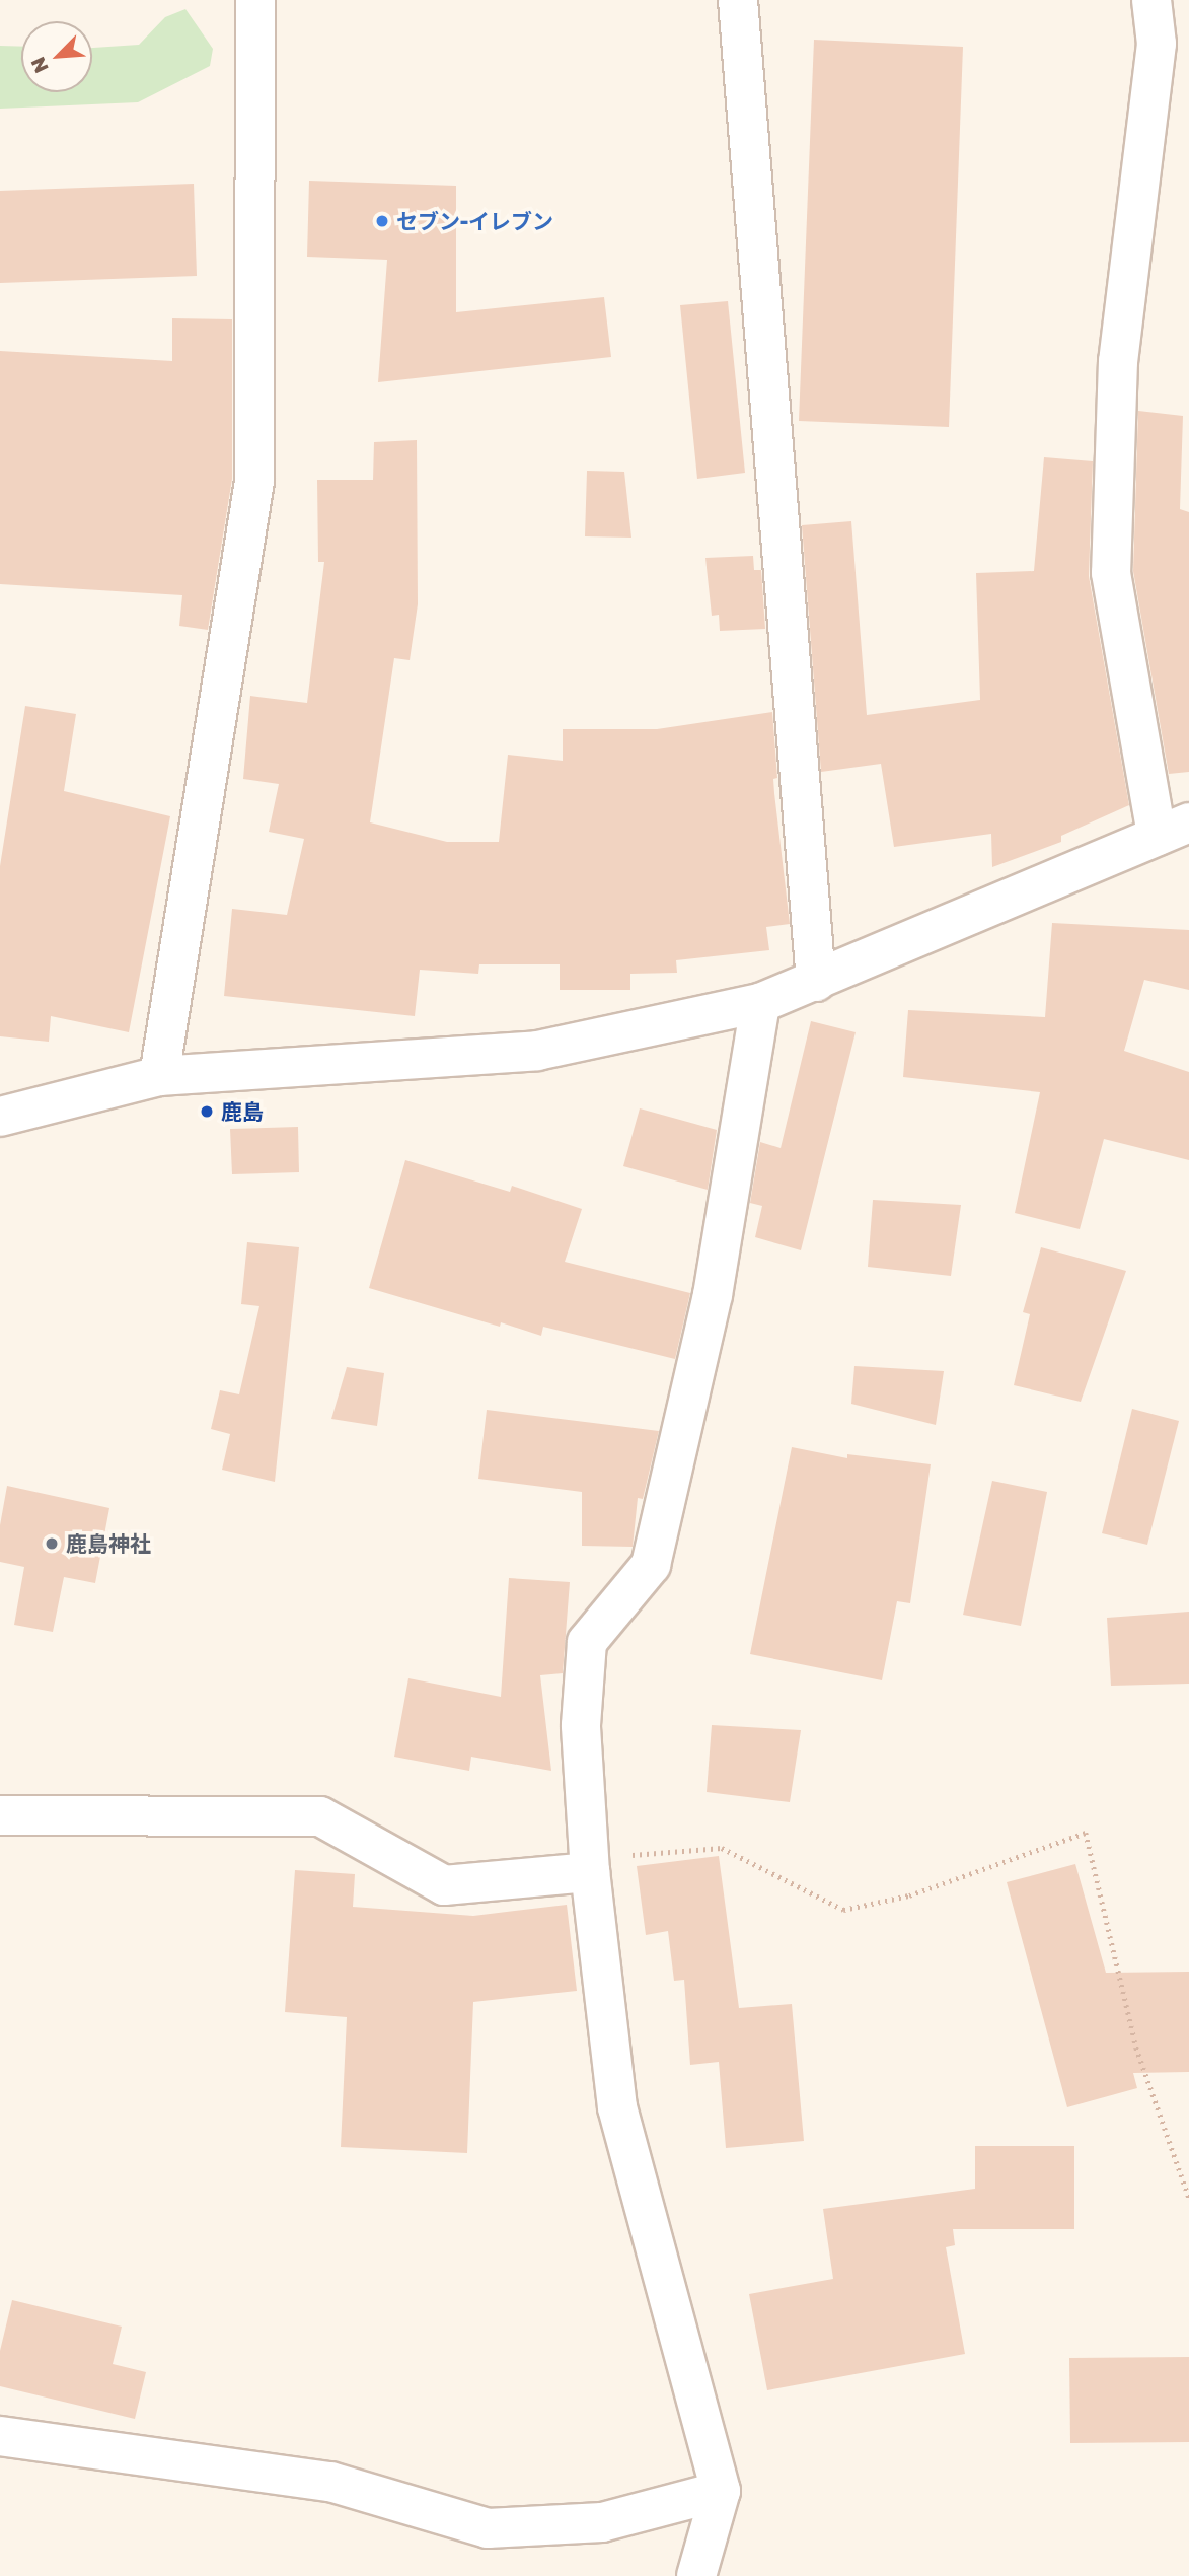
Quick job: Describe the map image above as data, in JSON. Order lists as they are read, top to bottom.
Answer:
{
  "places": ["セブン-イレブン", "鹿島", "鹿島神社"],
  "north": "bottom left"
}
